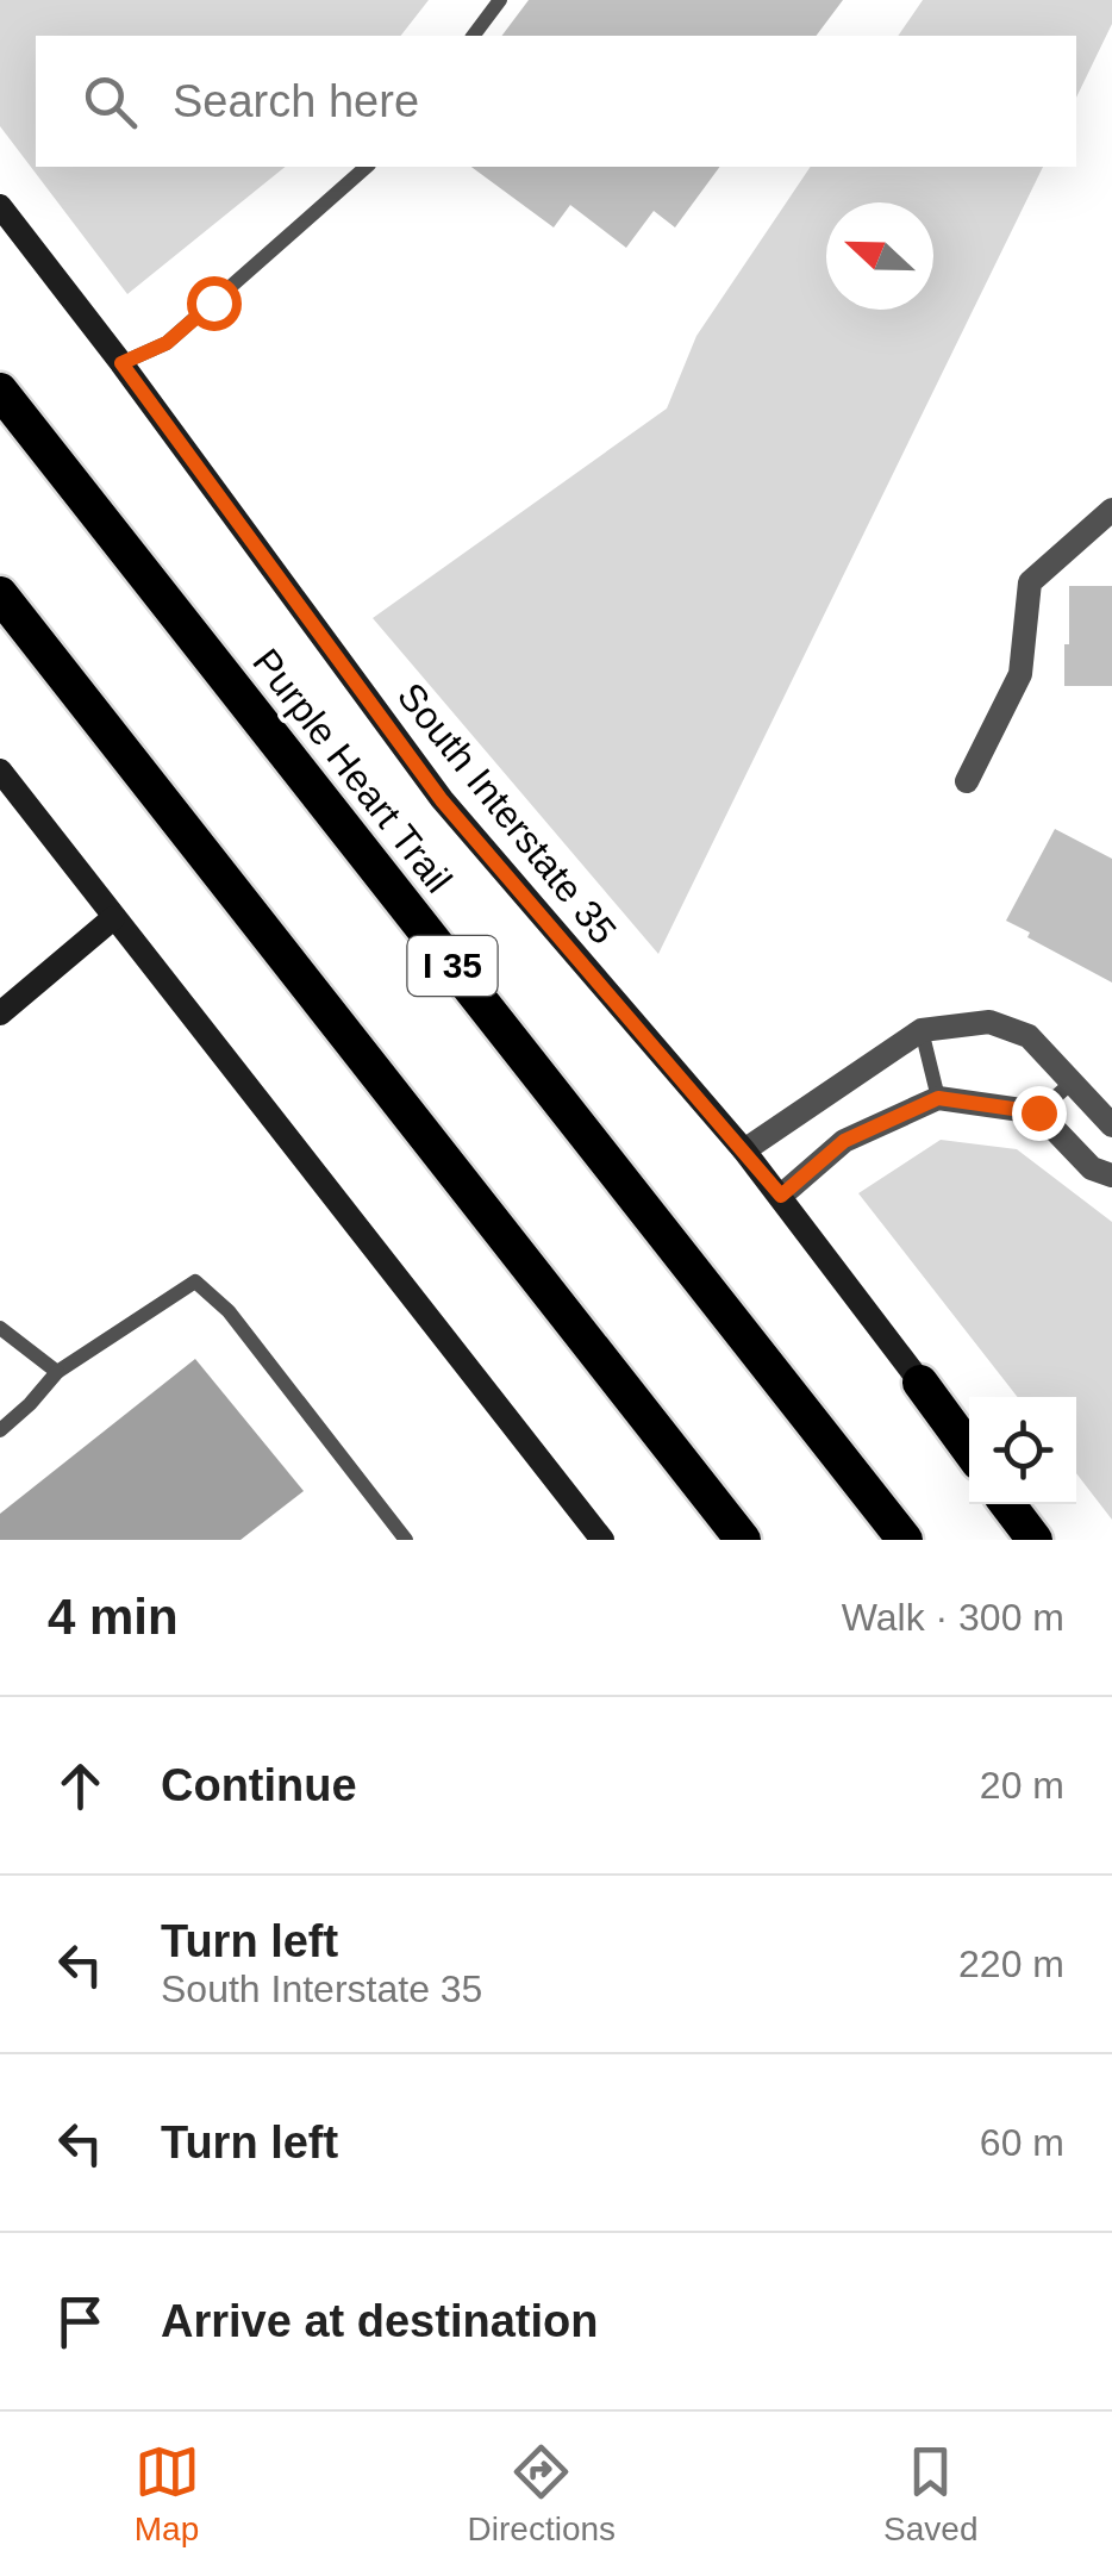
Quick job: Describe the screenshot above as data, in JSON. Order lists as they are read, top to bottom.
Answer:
{
  "streets": {
    "highway": ["Purple Heart Trail", "I 35"],
    "main road": ["South Interstate 35"]
  },
  "north": "left",
  "page": {
    "search": "Search here",
    "heading": ["4 min", "Walk · 300 m"],
    "list": [
      ["Continue", "20 m"],
      ["Turn left", "South Interstate 35", "220 m"],
      ["Turn left", "60 m"],
      "Arrive at destination"
    ],
    "nav": ["Map", "Directions", "Saved"]
  }
}
